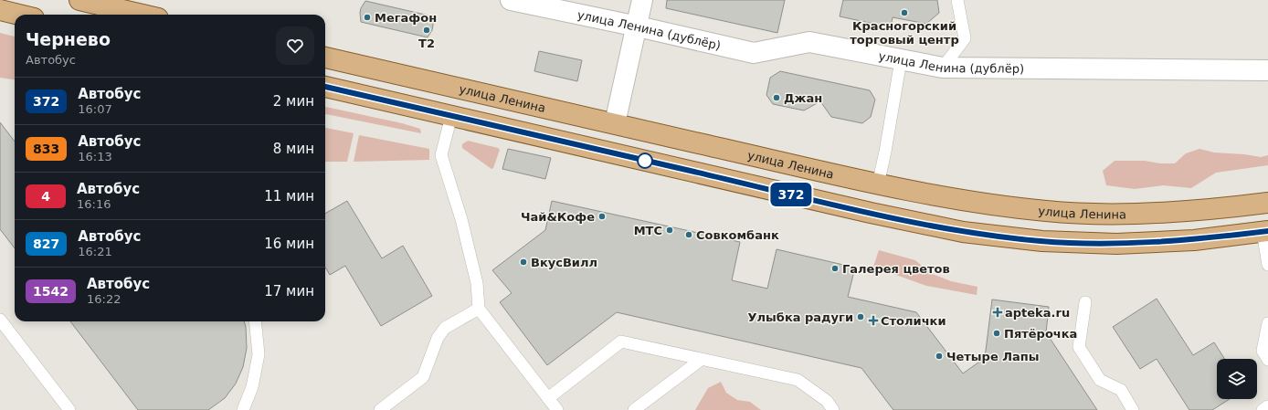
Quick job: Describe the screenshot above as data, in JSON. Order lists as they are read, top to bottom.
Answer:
{
  "streets": {
    "main road": ["улица Ленина"],
    "street": ["улица Ленина (дублёр)"]
  },
  "places": {
    "other": [
      "Красногорский торговый центр",
      "Мегафон",
      "T2",
      "Джан",
      "Чай&Кофе",
      "МТС",
      "Совкомбанк",
      "ВкусВилл",
      "Галерея цветов",
      "Улыбка радуги",
      "Пятёрочка",
      "Четыре Лапы"
    ],
    "health": ["apteka.ru", "Столички"]
  },
  "lines": ["bus line 372"],
  "page": {
    "on_map": "372",
    "heading": ["Чернево", "Автобус"],
    "list": [
      {
        "mark": "372",
        "name": "Автобус",
        "note": "16:07",
        "value": "2 мин"
      },
      {
        "mark": "833",
        "name": "Автобус",
        "note": "16:13",
        "value": "8 мин"
      },
      {
        "mark": "4",
        "name": "Автобус",
        "note": "16:16",
        "value": "11 мин"
      },
      {
        "mark": "827",
        "name": "Автобус",
        "note": "16:21",
        "value": "16 мин"
      },
      {
        "mark": "1542",
        "name": "Автобус",
        "note": "16:22",
        "value": "17 мин"
      }
    ]
  }
}
